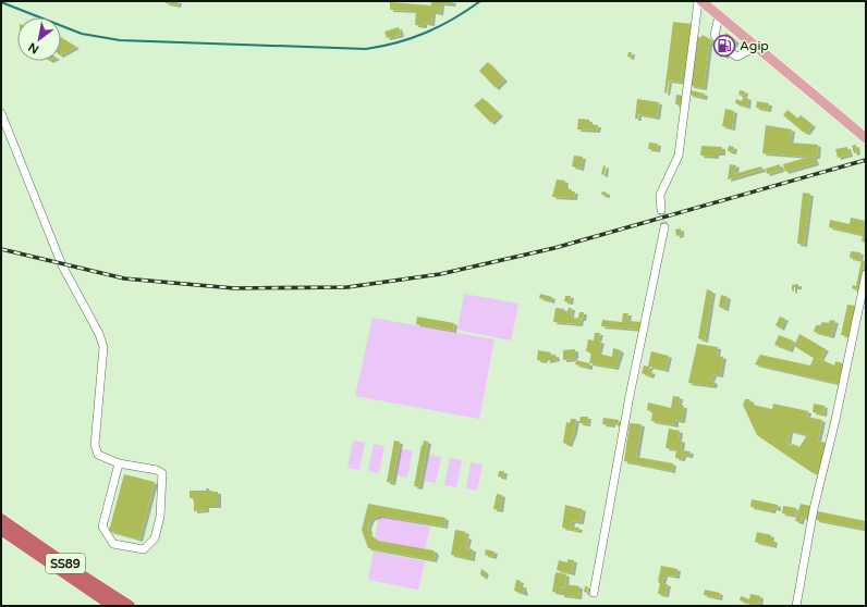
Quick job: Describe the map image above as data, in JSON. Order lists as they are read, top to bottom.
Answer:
{
  "streets": {
    "highway": ["SS89"]
  },
  "places": {
    "fuel station": ["Agip"]
  },
  "north": "bottom left"
}
